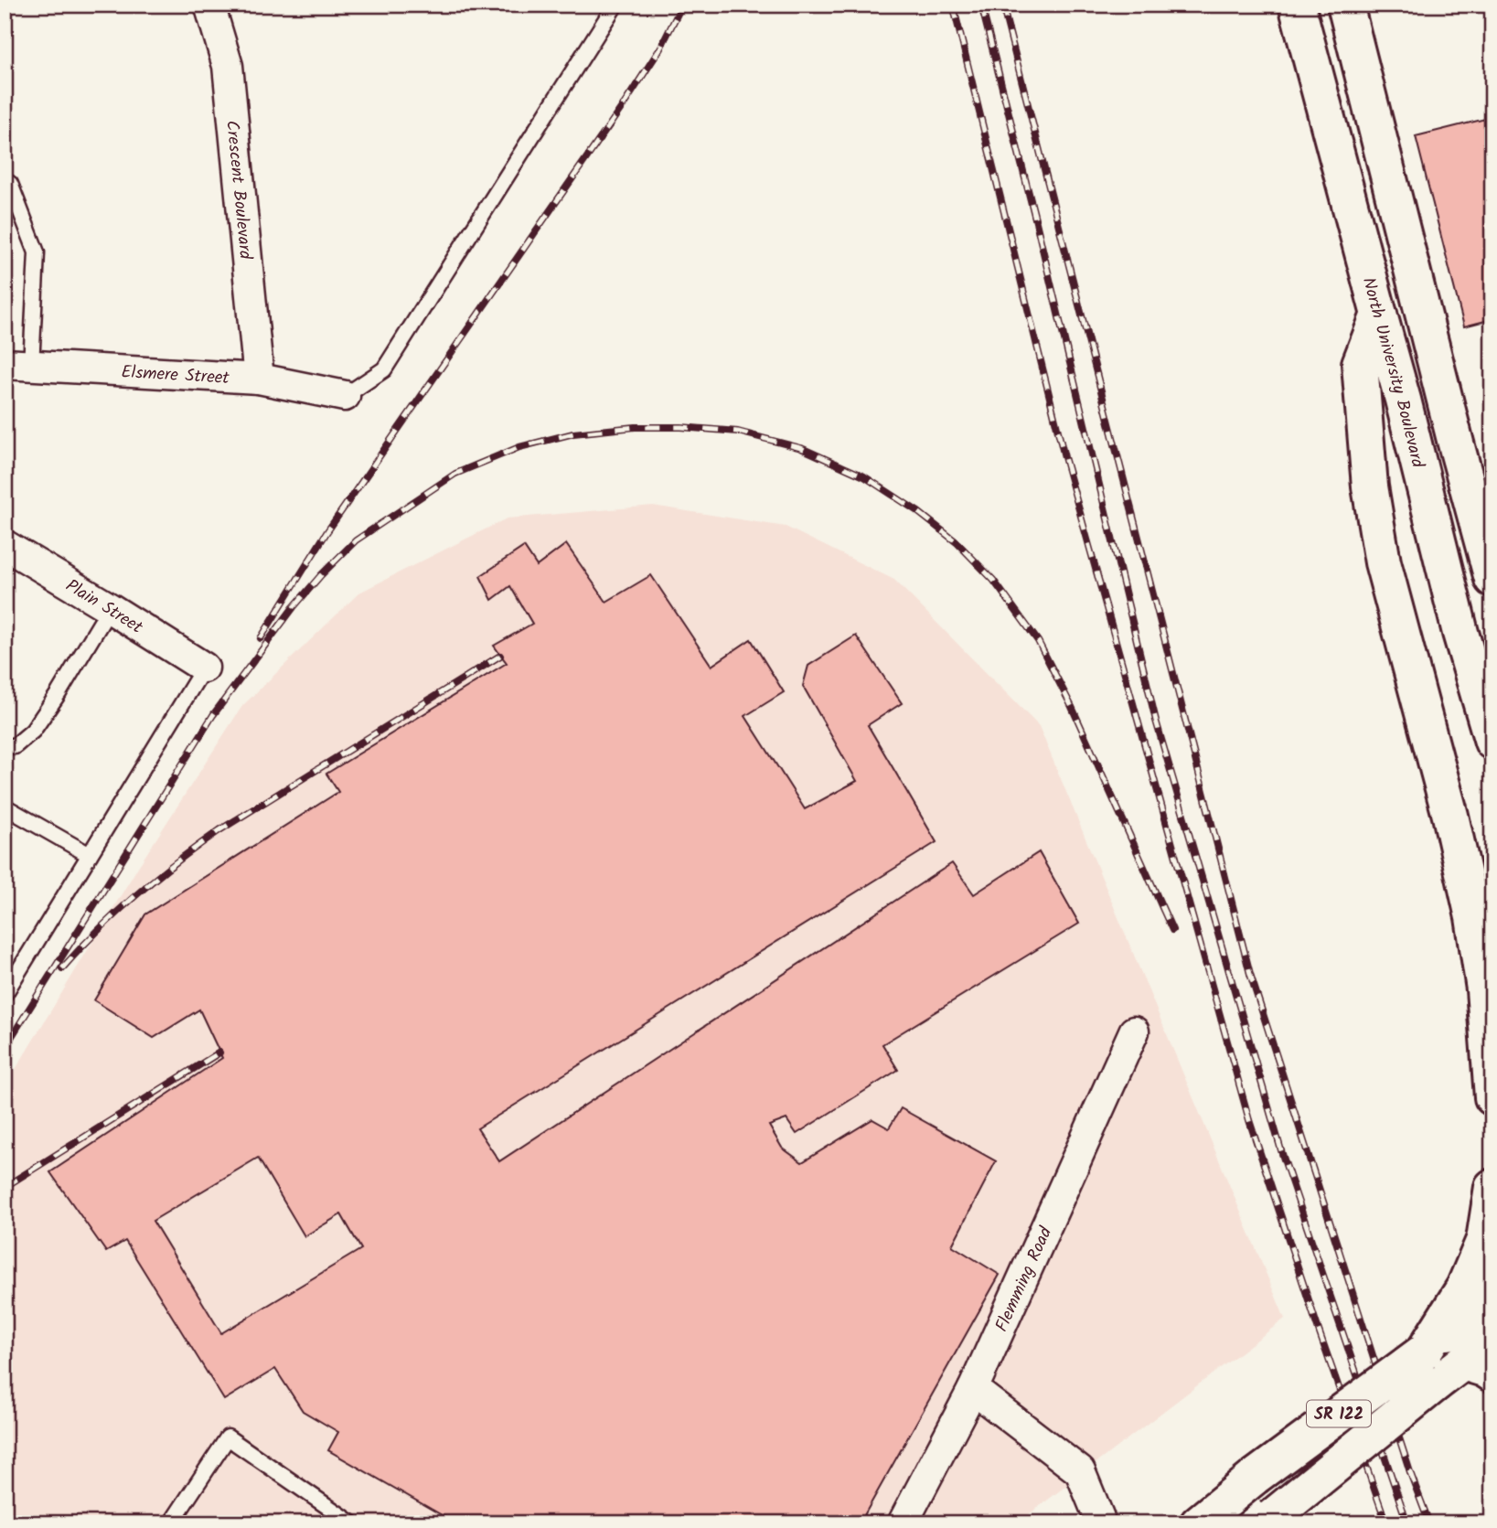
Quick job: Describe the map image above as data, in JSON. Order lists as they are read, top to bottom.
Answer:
{
  "streets": {
    "main road": ["North University Boulevard", "SR 122"],
    "street": [
      "Crescent Boulevard",
      "Elsmere Street",
      "Plain Street",
      "Flemming Road"
    ]
  },
  "crossings": [
    ["Crescent Boulevard", "Elsmere Street"]
  ]
}
